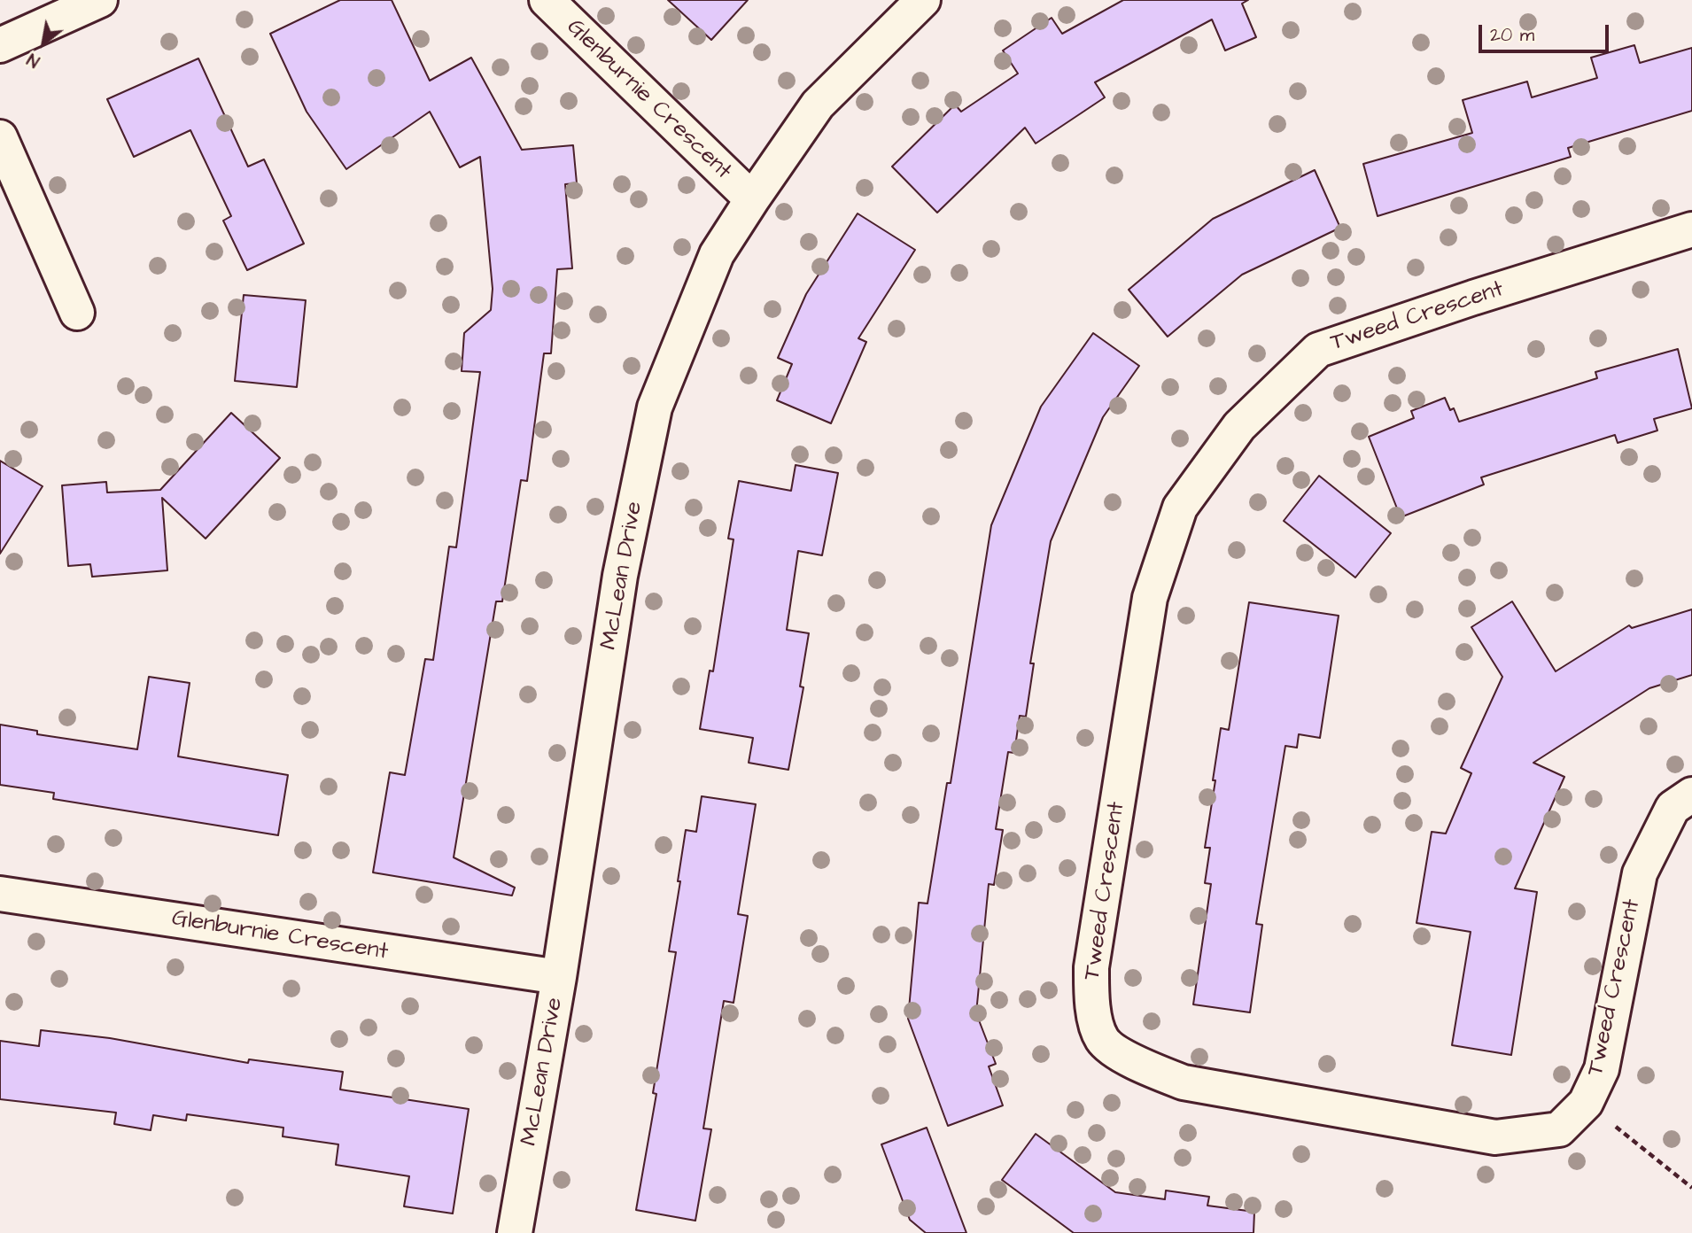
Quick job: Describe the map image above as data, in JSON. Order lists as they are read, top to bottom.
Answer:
{
  "streets": {
    "street": ["Glenburnie Crescent", "Tweed Crescent", "McLean Drive"]
  },
  "crossings": [
    ["Glenburnie Crescent", "McLean Drive"]
  ],
  "scale_bar": "20 m",
  "north": "bottom left"
}
